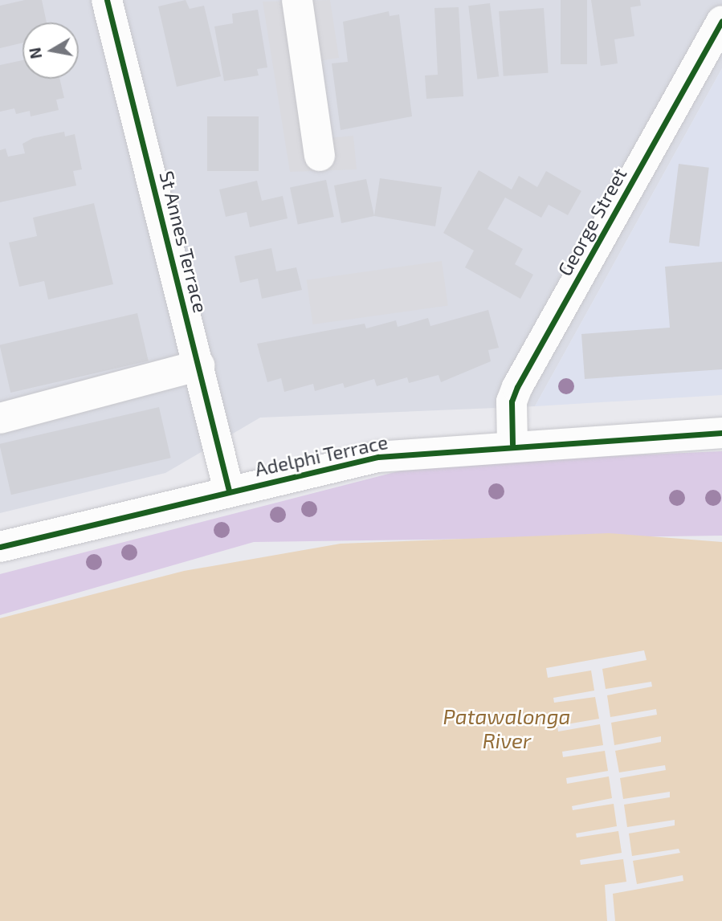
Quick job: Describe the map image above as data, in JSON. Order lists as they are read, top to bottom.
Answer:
{
  "streets": {
    "street": ["George Street", "St Annes Terrace", "Adelphi Terrace"]
  },
  "crossings": [
    ["George Street", "Adelphi Terrace"],
    ["St Annes Terrace", "Adelphi Terrace"]
  ],
  "water": ["Patawalonga River"],
  "north": "left"
}
